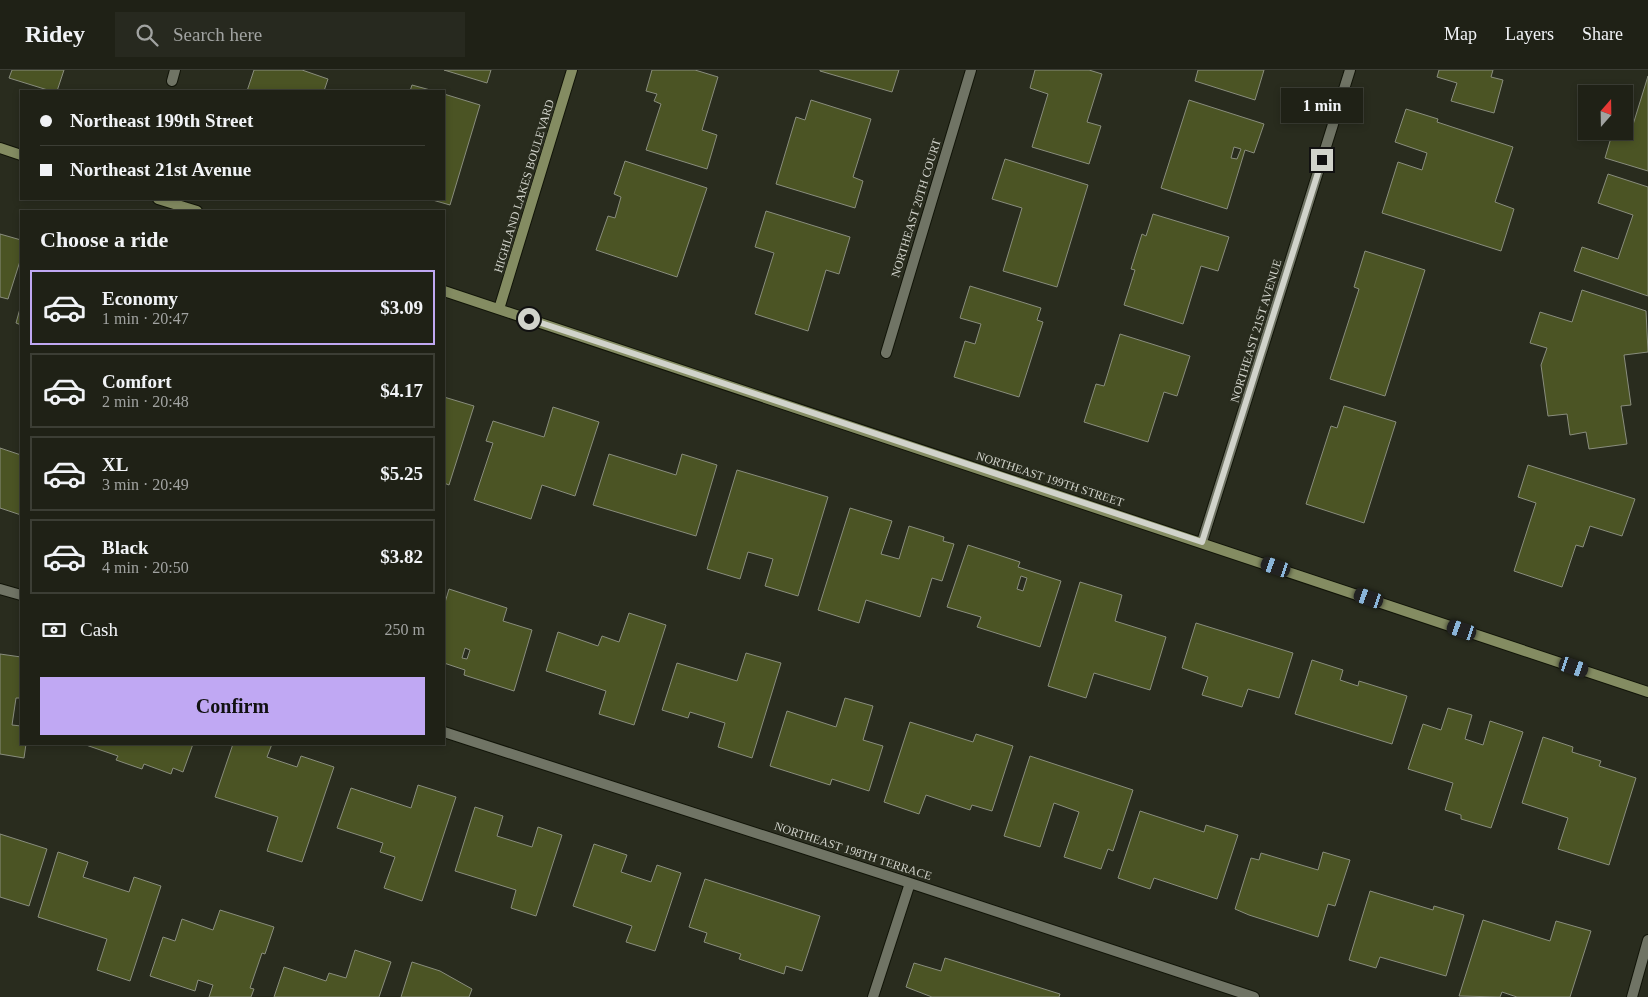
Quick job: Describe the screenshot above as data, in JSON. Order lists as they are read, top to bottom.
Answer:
{
  "streets": {
    "street": [
      "HIGHLAND LAKES BOULEVARD",
      "NORTHEAST 20TH COURT",
      "NORTHEAST 21ST AVENUE",
      "NORTHEAST 199TH STREET",
      "NORTHEAST 198TH TERRACE"
    ]
  },
  "crossings": [
    ["HIGHLAND LAKES BOULEVARD", "NORTHEAST 199TH STREET"],
    ["NORTHEAST 21ST AVENUE", "NORTHEAST 199TH STREET"]
  ],
  "north": "top",
  "page": {
    "header": "Ridey",
    "search": "Search here",
    "nav": ["Map", "Layers", "Share"],
    "bubble": "1 min",
    "banner": ["Northeast 199th Street", "Northeast 21st Avenue"],
    "heading": "Choose a ride",
    "list": [
      {
        "name": "Economy",
        "note": "1 min · 20:47",
        "value": "$3.09"
      },
      {
        "name": "Comfort",
        "note": "2 min · 20:48",
        "value": "$4.17"
      },
      {
        "name": "XL",
        "note": "3 min · 20:49",
        "value": "$5.25"
      },
      {
        "name": "Black",
        "note": "4 min · 20:50",
        "value": "$3.82"
      }
    ],
    "pay": ["Cash", "250 m"],
    "buttons": "Confirm"
  }
}
